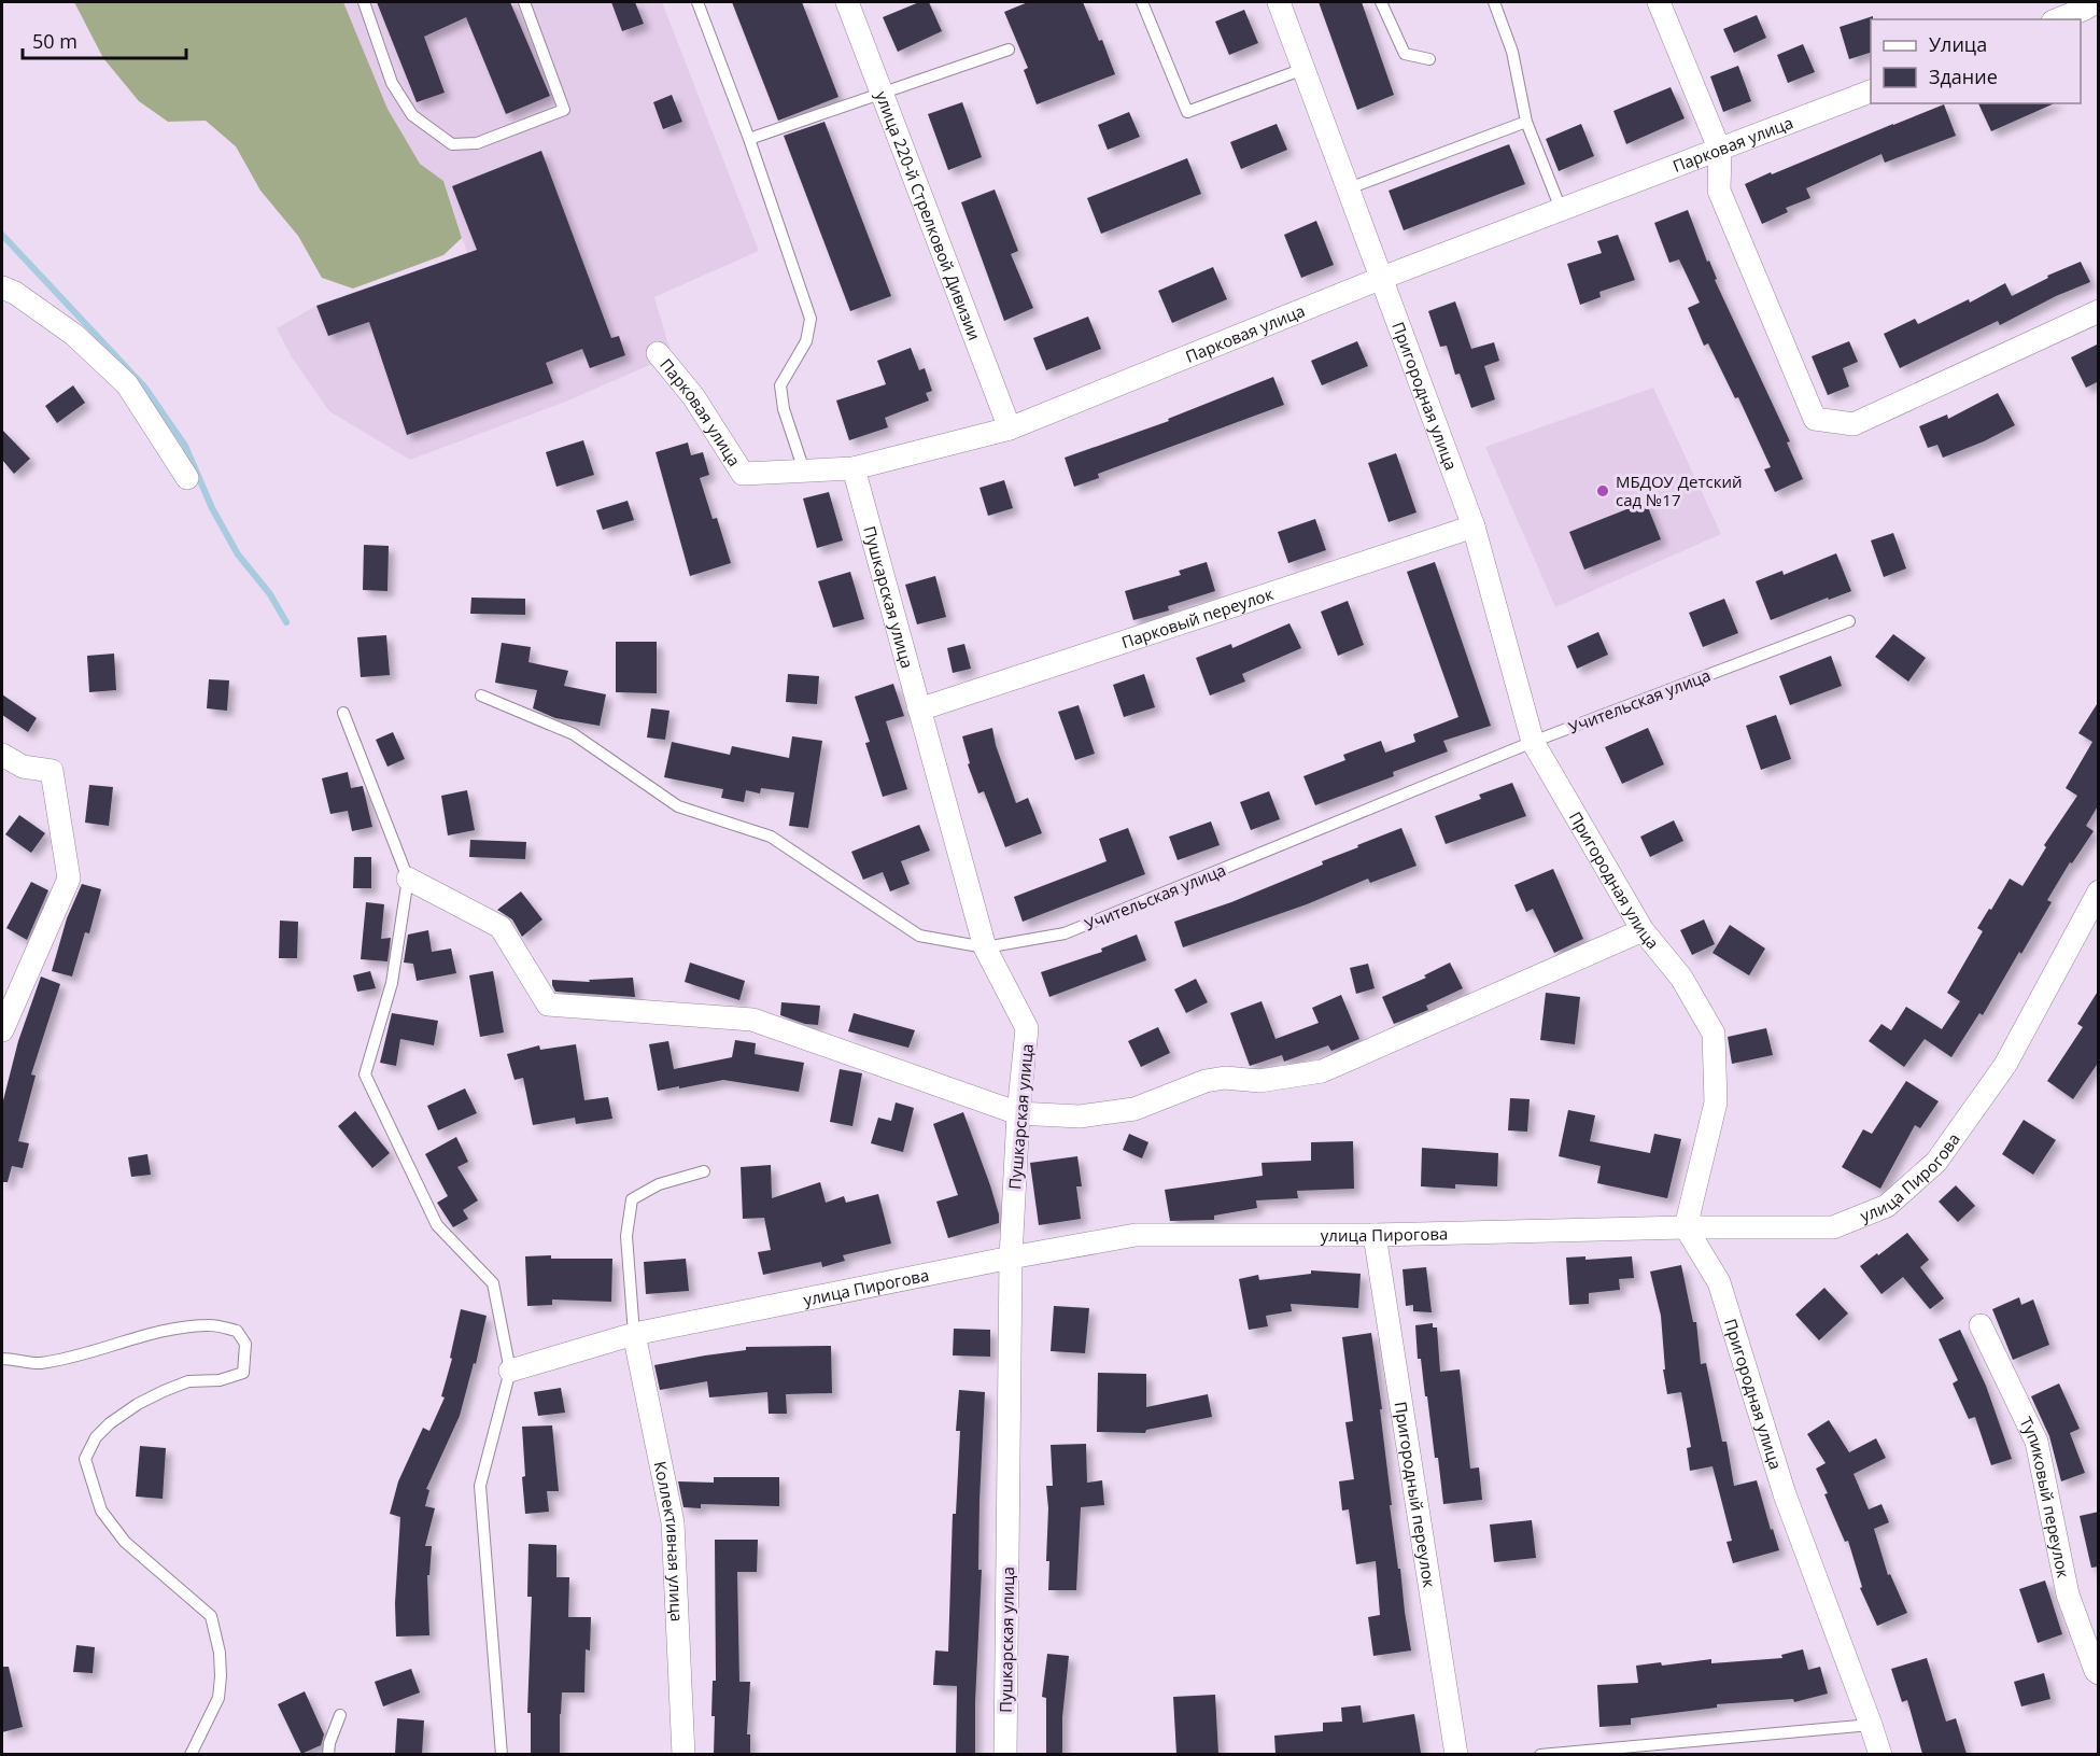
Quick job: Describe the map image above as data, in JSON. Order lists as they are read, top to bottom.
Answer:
{
  "streets": {
    "street": [
      "Парковая улица",
      "улица 220-й Стрелковой Дивизии",
      "Пригородная улица",
      "Пушкарская улица",
      "Парковый переулок",
      "улица Пирогова",
      "Пригородный переулок",
      "Тупиковый переулок",
      "Коллективная улица"
    ],
    "lane": ["Учительская улица"]
  },
  "crossings": [
    ["Парковая улица", "улица 220-й Стрелковой Дивизии"],
    ["Парковая улица", "Пригородная улица"],
    ["Парковая улица", "Пушкарская улица"],
    ["Пригородная улица", "Парковый переулок"],
    ["Пригородная улица", "Учительская улица"],
    ["Пригородная улица", "улица Пирогова"],
    ["Пушкарская улица", "Парковый переулок"],
    ["Пушкарская улица", "Учительская улица"],
    ["Пушкарская улица", "улица Пирогова"],
    ["улица Пирогова", "Пригородный переулок"],
    ["улица Пирогова", "Коллективная улица"]
  ],
  "places": ["МБДОУ Детский сад №17"],
  "legend": ["Улица", "Здание"],
  "scale_bar": "50 m"
}
